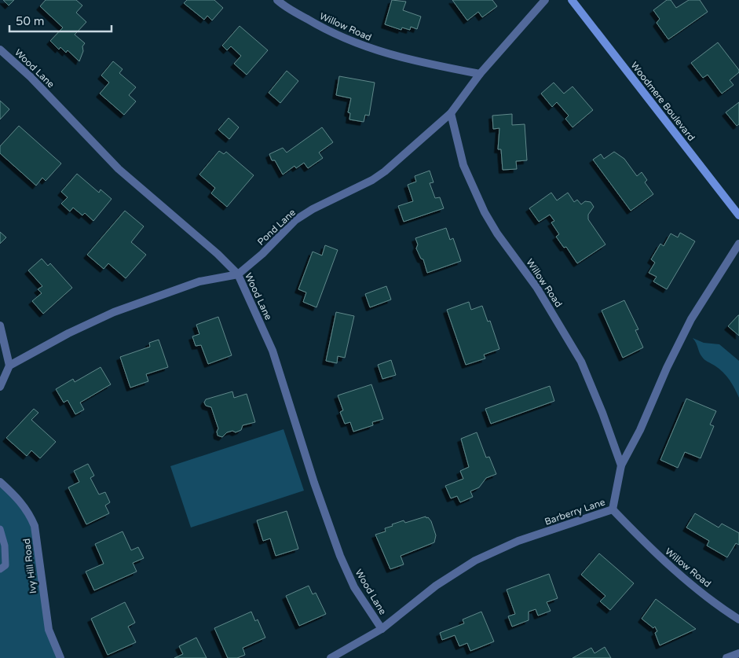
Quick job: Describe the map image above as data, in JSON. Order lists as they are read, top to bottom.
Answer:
{
  "streets": {
    "street": [
      "Willow Road",
      "Wood Lane",
      "Woodmere Boulevard",
      "Pond Lane",
      "Barberry Lane",
      "Ivy Hill Road"
    ]
  },
  "crossings": [
    ["Willow Road", "Pond Lane"],
    ["Willow Road", "Barberry Lane"],
    ["Wood Lane", "Pond Lane"],
    ["Wood Lane", "Barberry Lane"]
  ],
  "scale_bar": "50 m"
}
